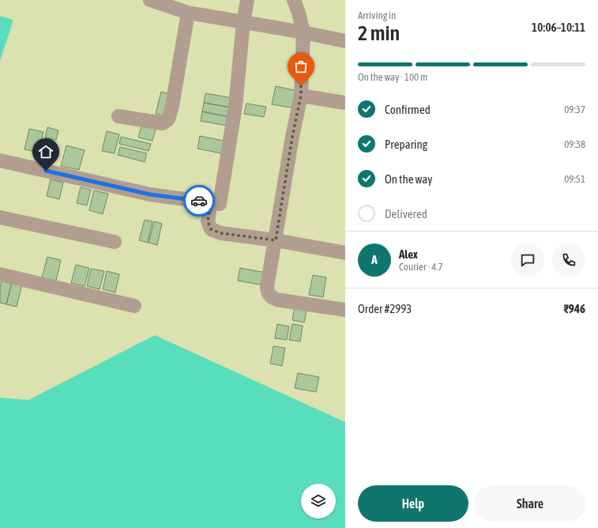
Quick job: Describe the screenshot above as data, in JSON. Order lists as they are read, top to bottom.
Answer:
{
  "page": {
    "heading": ["2 min", "Arriving in", "10:06–10:11"],
    "panel": [
      "Alex",
      "Courier · 4.7",
      "Order #2993",
      "₹946"
    ],
    "bar": "On the way · 100 m",
    "list": [
      ["Confirmed", "09:37"],
      ["Preparing", "09:38"],
      ["On the way", "09:51"],
      "Delivered"
    ],
    "round": "A",
    "buttons": ["Help", "Share"]
  }
}
